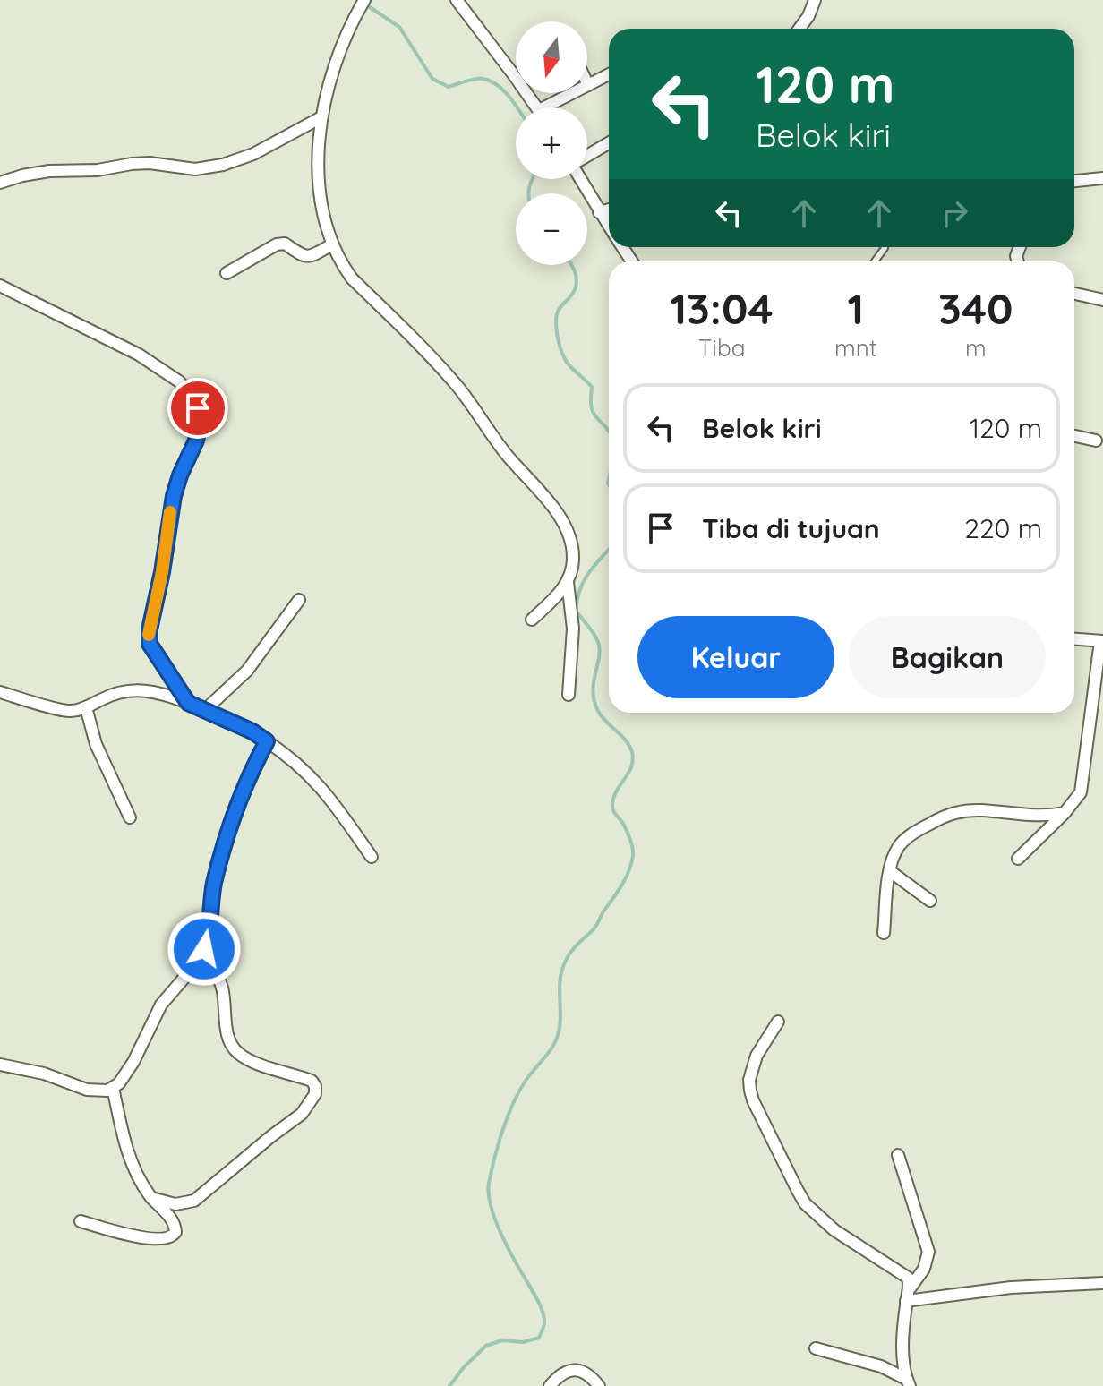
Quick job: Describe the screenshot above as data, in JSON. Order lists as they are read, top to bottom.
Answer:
{
  "north": "bottom",
  "page": {
    "map_buttons": ["+", "−"],
    "turn": ["120 m", "Belok kiri"],
    "eta": [
      "13:04",
      "Tiba",
      "1",
      "mnt",
      "340",
      "m"
    ],
    "list": [
      {
        "name": "Belok kiri",
        "value": "120 m"
      },
      {
        "name": "Tiba di tujuan",
        "value": "220 m"
      }
    ],
    "buttons": ["Keluar", "Bagikan"]
  }
}
